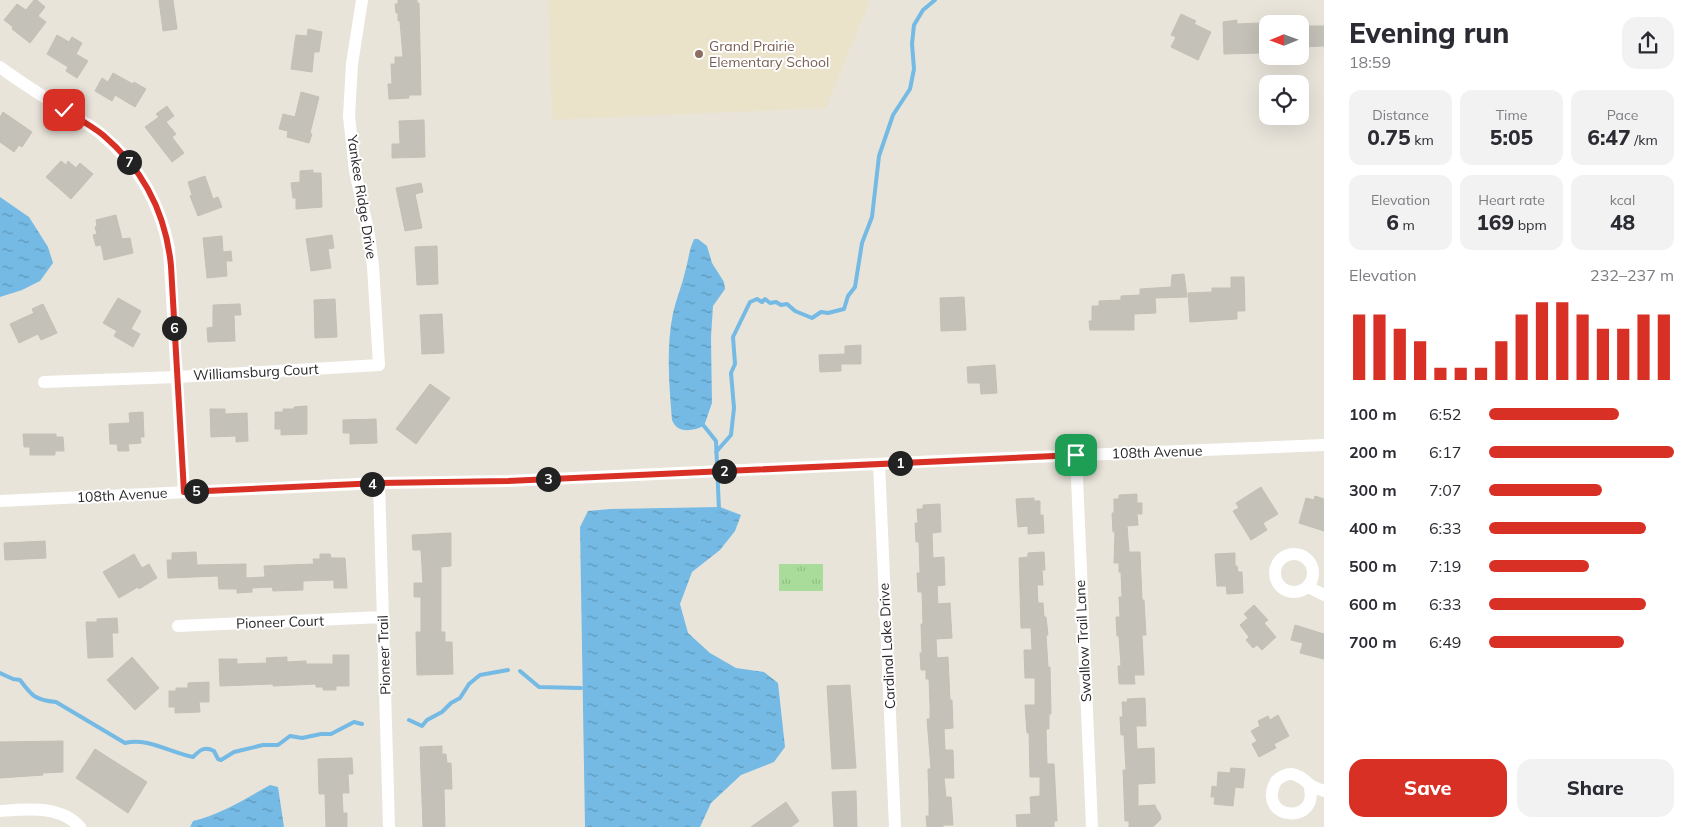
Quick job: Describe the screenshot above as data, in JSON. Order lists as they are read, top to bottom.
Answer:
{
  "streets": {
    "street": [
      "Yankee Ridge Drive",
      "Williamsburg Court",
      "108th Avenue",
      "Pioneer Court",
      "Swallow Trail Lane",
      "Cardinal Lake Drive",
      "Pioneer Trail"
    ]
  },
  "crossings": [
    ["Yankee Ridge Drive", "Williamsburg Court"],
    ["108th Avenue", "Swallow Trail Lane"],
    ["108th Avenue", "Cardinal Lake Drive"],
    ["108th Avenue", "Pioneer Trail"],
    ["Pioneer Court", "Pioneer Trail"]
  ],
  "places": ["Grand Prairie Elementary School"],
  "north": "left",
  "page": {
    "heading": ["Evening run", "18:59"],
    "stats": [
      ["Distance", "0.75 km"],
      ["Time", "5:05"],
      ["Pace", "6:47 /km"],
      ["Elevation", "6 m"],
      ["Heart rate", "169 bpm"],
      ["kcal", "48"]
    ],
    "pins": [
      "7",
      "6",
      "1",
      "2",
      "3",
      "4",
      "5"
    ],
    "chart": ["Elevation", "232–237 m"],
    "list": [
      {
        "name": "100 m",
        "note": "6:52"
      },
      {
        "name": "200 m",
        "note": "6:17"
      },
      {
        "name": "300 m",
        "note": "7:07"
      },
      {
        "name": "400 m",
        "note": "6:33"
      },
      {
        "name": "500 m",
        "note": "7:19"
      },
      {
        "name": "600 m",
        "note": "6:33"
      },
      {
        "name": "700 m",
        "note": "6:49"
      }
    ],
    "buttons": ["Save", "Share"]
  }
}
